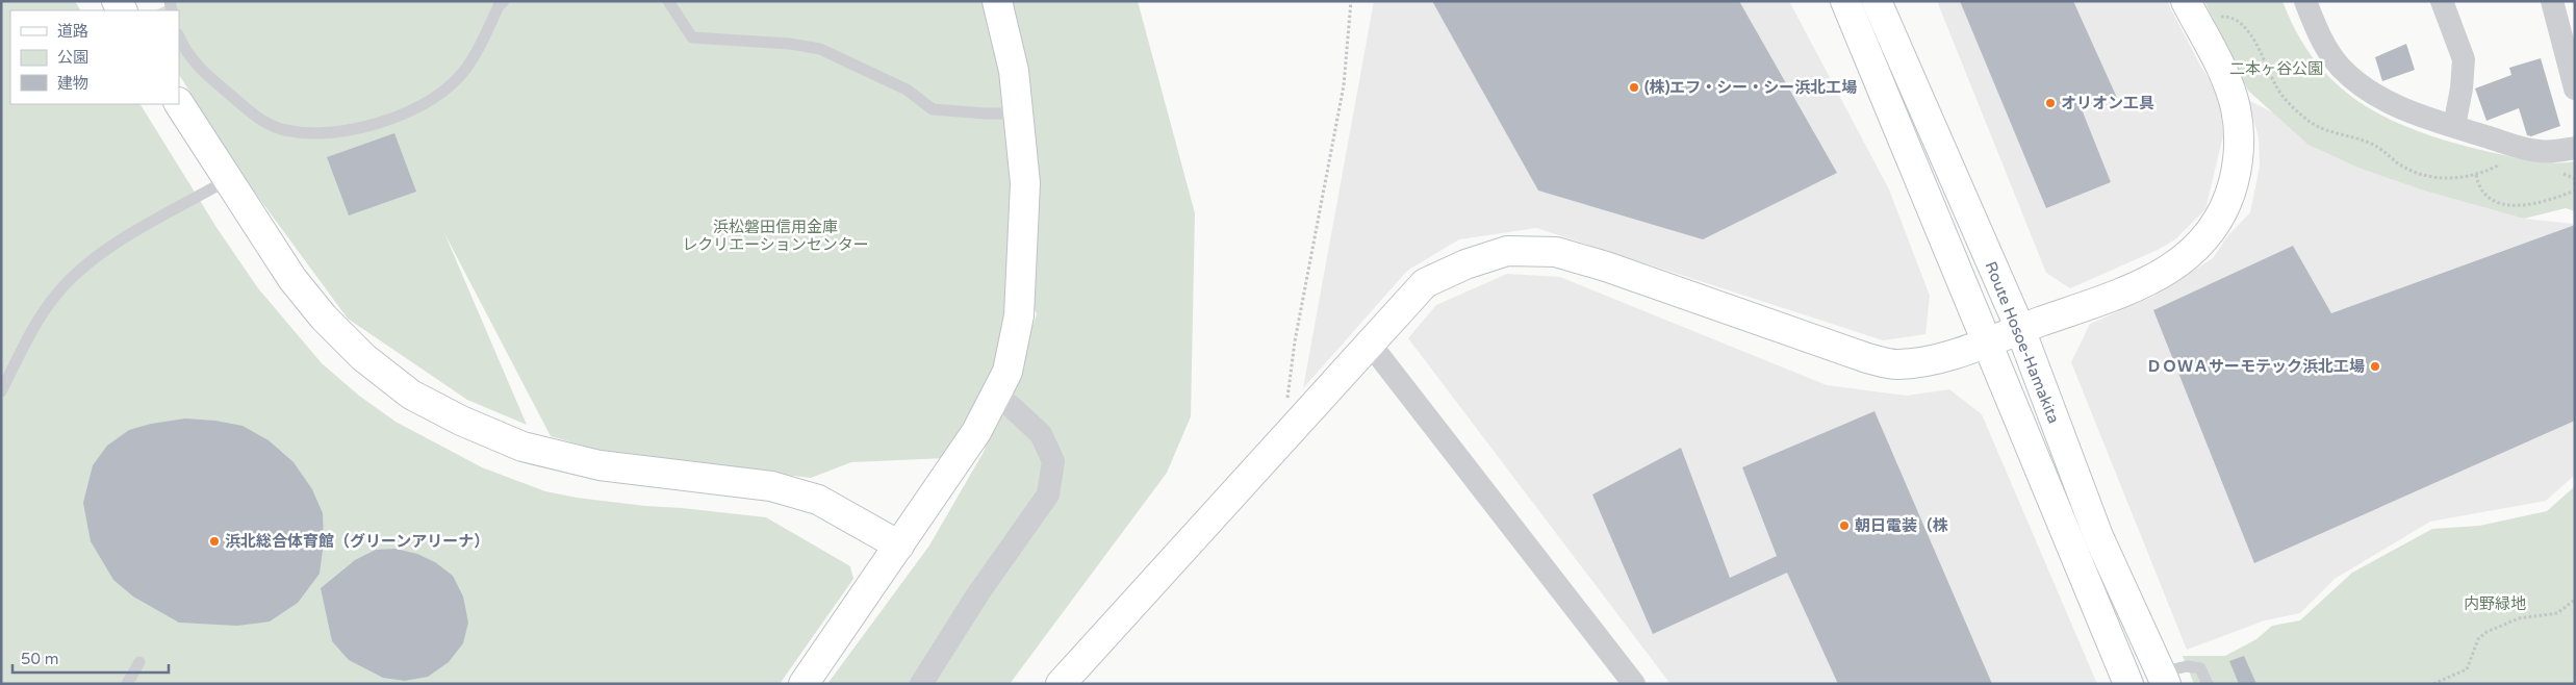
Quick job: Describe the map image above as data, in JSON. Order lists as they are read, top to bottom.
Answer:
{
  "streets": {
    "street": ["Route Hosoe-Hamakita"]
  },
  "parks": ["二本ヶ谷公園", "浜松磐田信用金庫 レクリエーションセンター", "内野緑地"],
  "places": [
    "(株)エフ・シー・シー浜北工場",
    "オリオン工具",
    "ＤＯＷＡサーモテック浜北工場",
    "朝日電装（株",
    "浜北総合体育館（グリーンアリーナ）"
  ],
  "legend": ["道路", "公園", "建物"],
  "scale_bar": "50 m"
}
